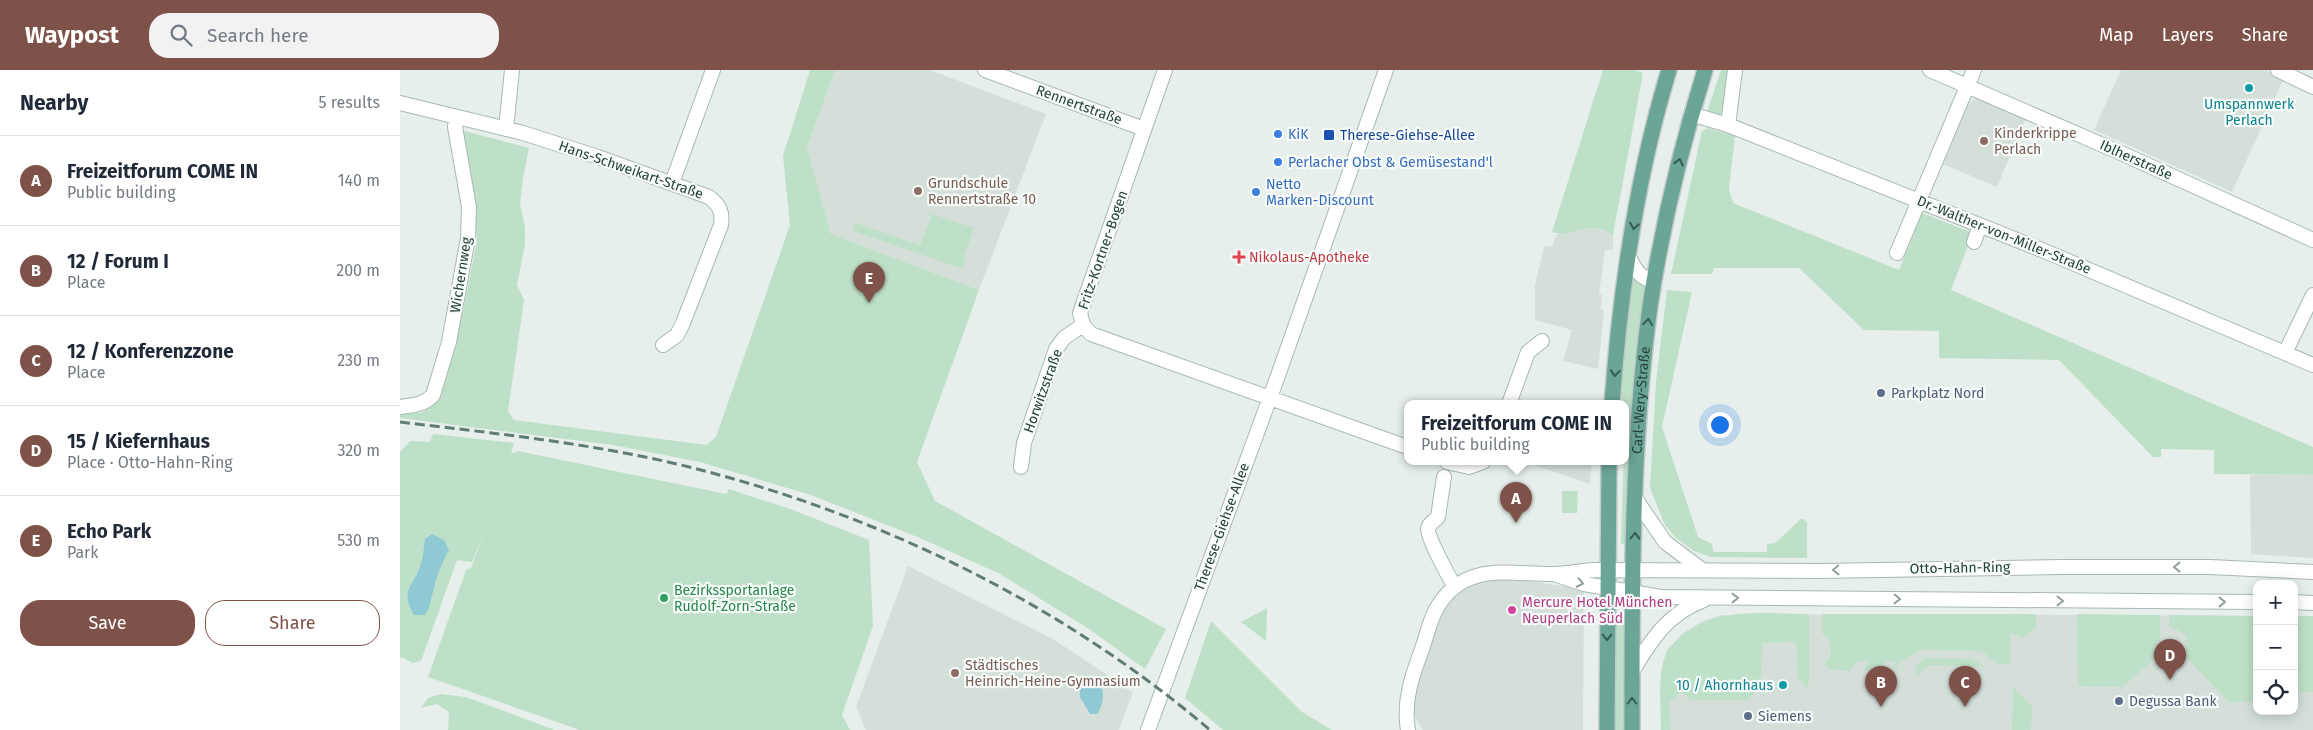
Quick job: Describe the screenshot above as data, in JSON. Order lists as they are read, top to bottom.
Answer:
{
  "streets": {
    "main road": ["Carl-Wery-Straße"],
    "street": [
      "Rennertstraße",
      "Iblherstraße",
      "Hans-Schweikart-Straße",
      "Dr.-Walther-von-Miller-Straße",
      "Fritz-Kortner-Bogen",
      "Wichernweg",
      "Horwitzstraße",
      "Therese-Giehse-Allee",
      "Otto-Hahn-Ring"
    ]
  },
  "crossings": [
    ["Rennertstraße", "Fritz-Kortner-Bogen"],
    ["Hans-Schweikart-Straße", "Wichernweg"],
    ["Dr.-Walther-von-Miller-Straße", "Carl-Wery-Straße"],
    ["Fritz-Kortner-Bogen", "Horwitzstraße"],
    ["Fritz-Kortner-Bogen", "Therese-Giehse-Allee"],
    ["Carl-Wery-Straße", "Otto-Hahn-Ring"]
  ],
  "places": {
    "other": [
      "Umspannwerk Perlach",
      "KiK",
      "Kinderkrippe Perlach",
      "Perlacher Obst & Gemüsestand'l",
      "Grundschule Rennertstraße 10",
      "Netto Marken-Discount",
      "Parkplatz Nord",
      "Bezirkssportanlage Rudolf-Zorn-Straße",
      "Mercure Hotel München Neuperlach Süd",
      "Städtisches Heinrich-Heine-Gymnasium",
      "10 / Ahornhaus",
      "Degussa Bank",
      "Siemens"
    ],
    "transit": ["Therese-Giehse-Allee"],
    "health": ["Nikolaus-Apotheke"]
  },
  "page": {
    "header": "Waypost",
    "search": "Search here",
    "nav": ["Map", "Layers", "Share"],
    "heading": ["Nearby", "5 results"],
    "list": [
      {
        "mark": "A",
        "name": "Freizeitforum COME IN",
        "note": "Public building",
        "value": "140 m"
      },
      {
        "mark": "B",
        "name": "12 / Forum I",
        "note": "Place",
        "value": "200 m"
      },
      {
        "mark": "C",
        "name": "12 / Konferenzzone",
        "note": "Place",
        "value": "230 m"
      },
      {
        "mark": "D",
        "name": "15 / Kiefernhaus",
        "note": "Place · Otto-Hahn-Ring",
        "value": "320 m"
      },
      {
        "mark": "E",
        "name": "Echo Park",
        "note": "Park",
        "value": "530 m"
      }
    ],
    "pins": [
      "E",
      "A",
      "D",
      "B",
      "C"
    ],
    "popup": ["Freizeitforum COME IN", "Public building"],
    "map_buttons": ["+", "−"],
    "buttons": ["Save", "Share"]
  }
}
